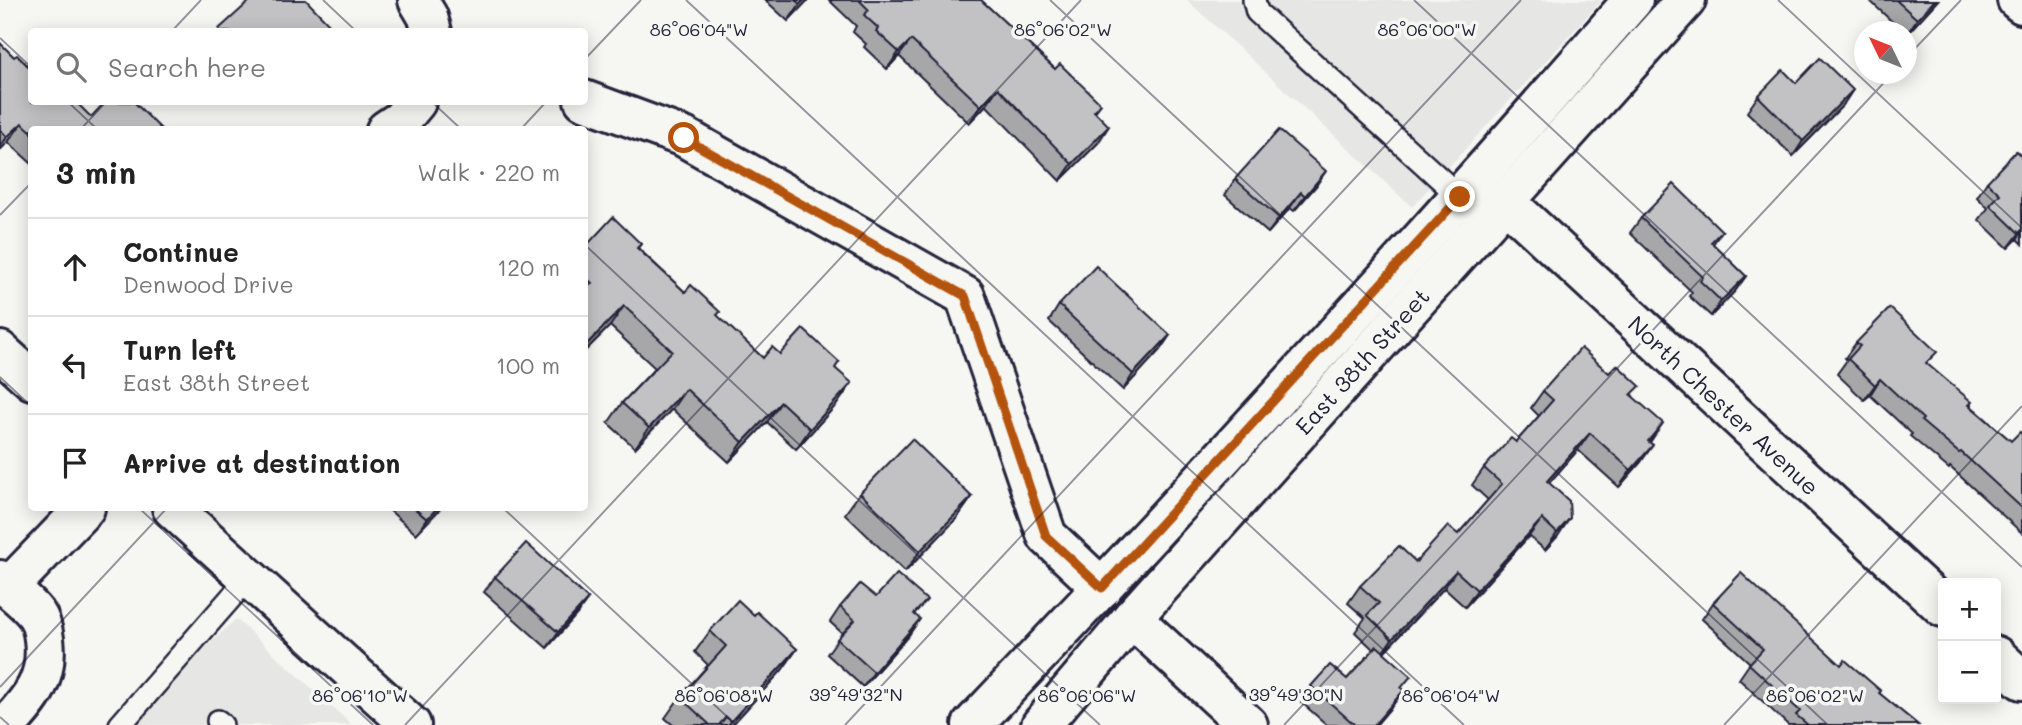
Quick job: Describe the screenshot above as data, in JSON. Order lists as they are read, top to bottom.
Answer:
{
  "streets": {
    "main road": ["East 38th Street", "North Chester Avenue"]
  },
  "crossings": [
    ["East 38th Street", "North Chester Avenue"]
  ],
  "north": "top left",
  "page": {
    "search": "Search here",
    "heading": ["3 min", "Walk · 220 m"],
    "list": [
      ["Continue", "Denwood Drive", "120 m"],
      ["Turn left", "East 38th Street", "100 m"],
      "Arrive at destination"
    ],
    "map_buttons": ["+", "−"]
  },
  "coordinates": [
    "86°06'04\"W",
    "86°06'02\"W",
    "86°06'00\"W",
    "39°49'32\"N",
    "39°49'30\"N",
    "86°06'10\"W",
    "86°06'08\"W",
    "86°06'06\"W"
  ]
}
